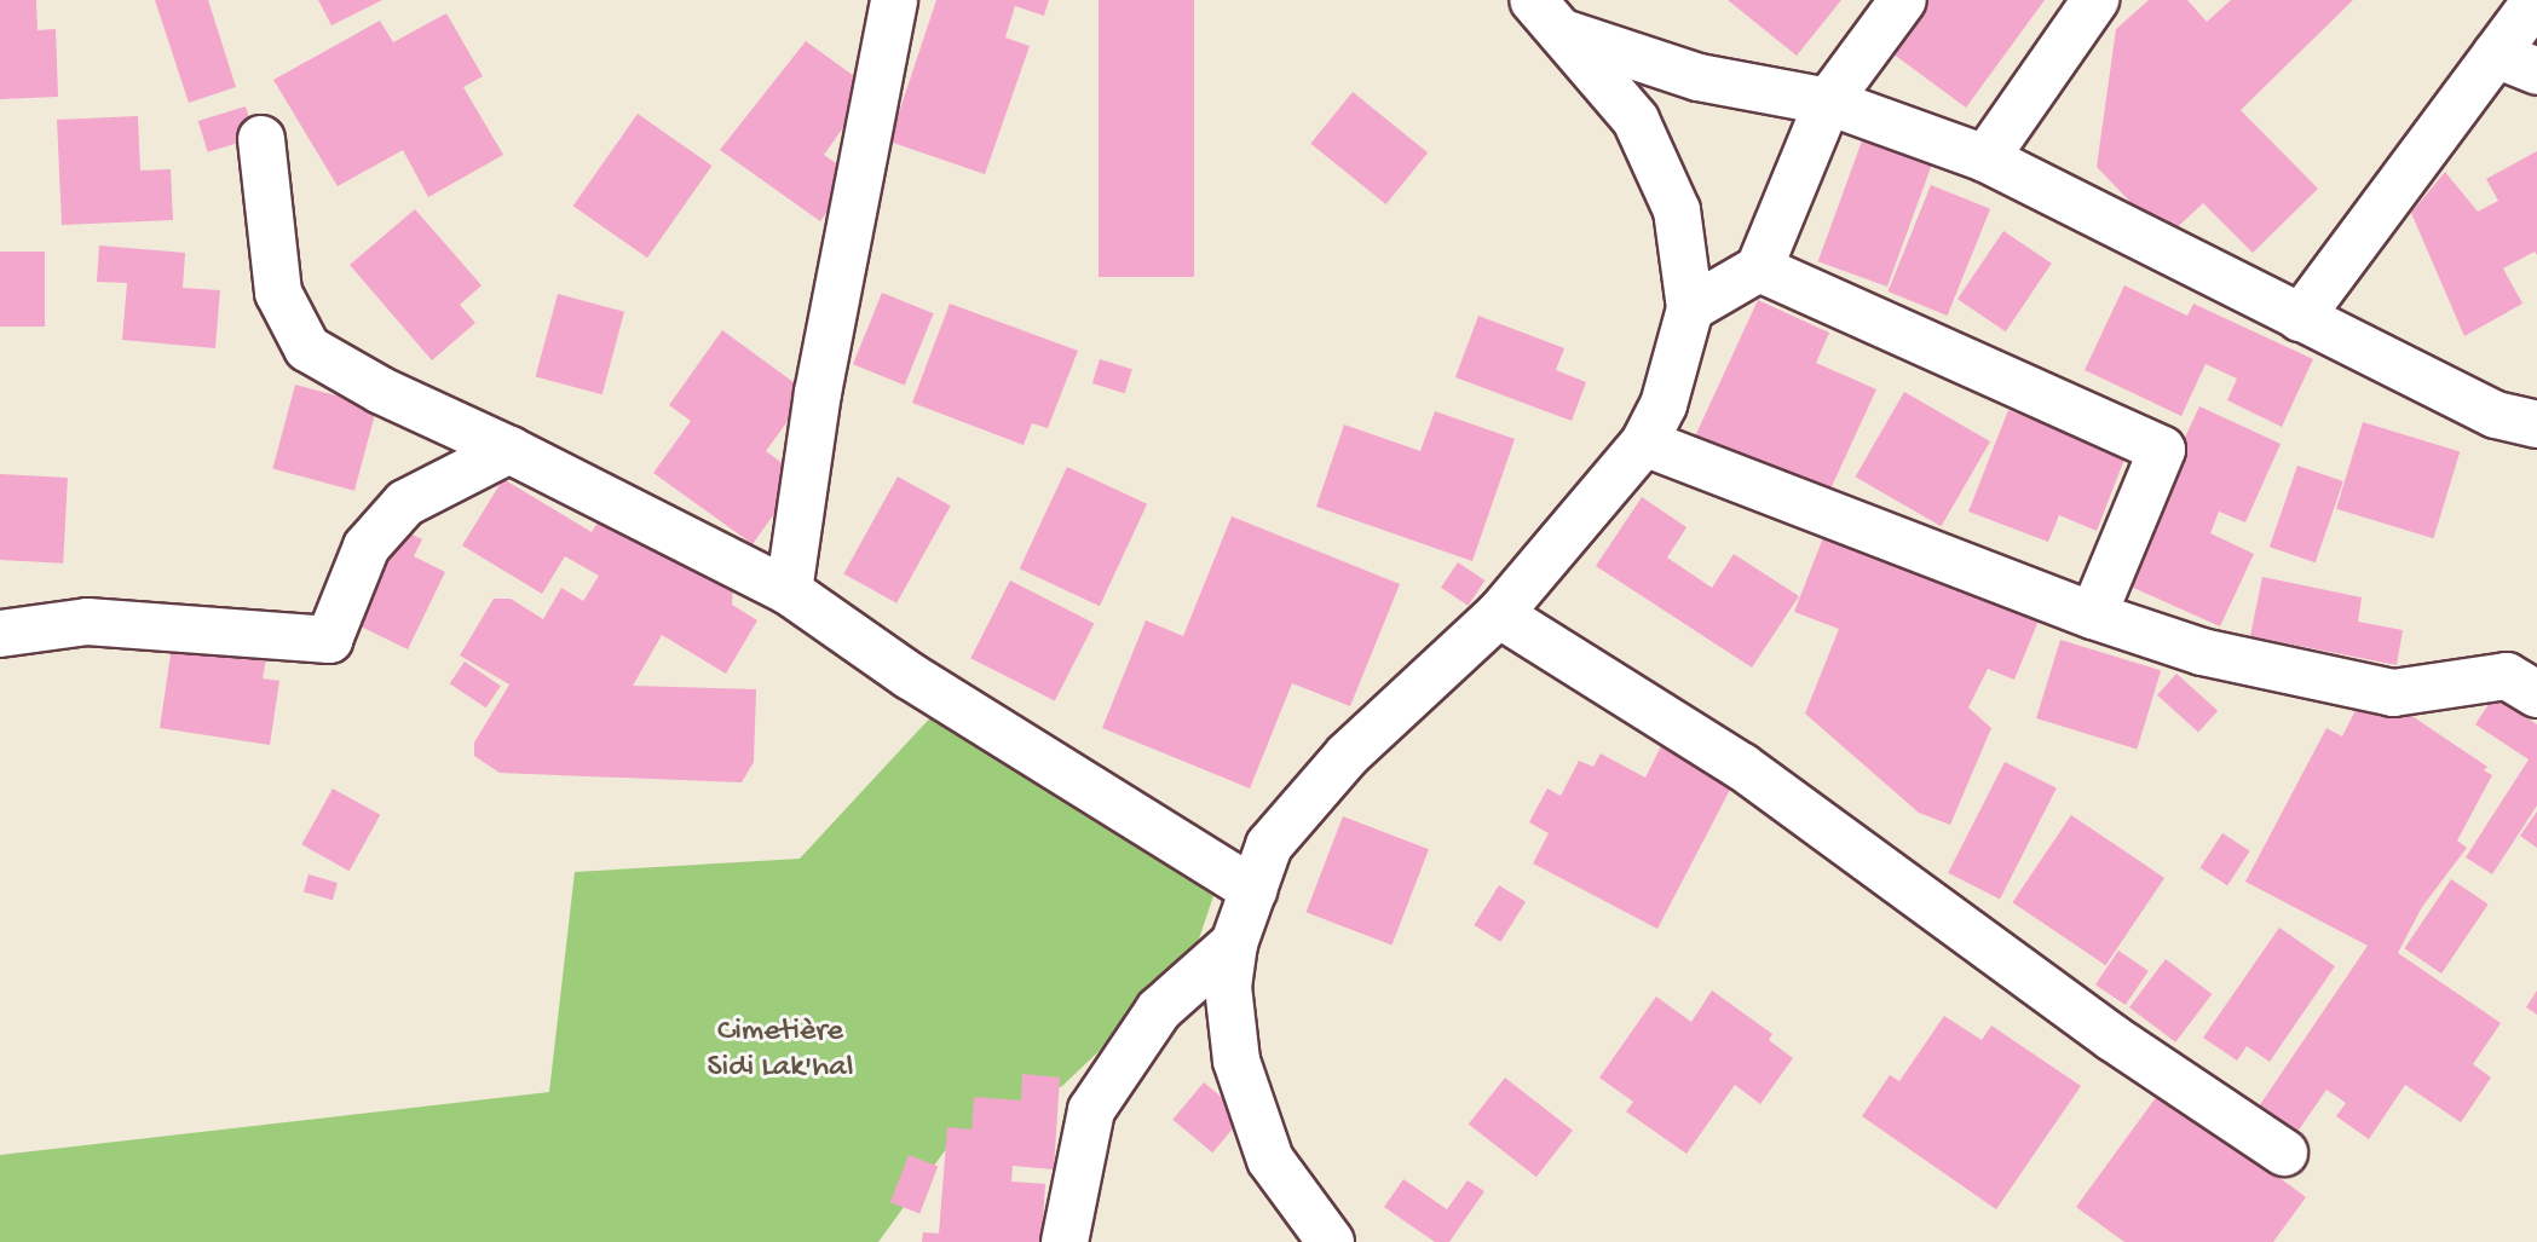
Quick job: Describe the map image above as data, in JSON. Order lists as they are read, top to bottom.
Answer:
{
  "parks": ["Cimetière Sidi Lak'hal"]
}
